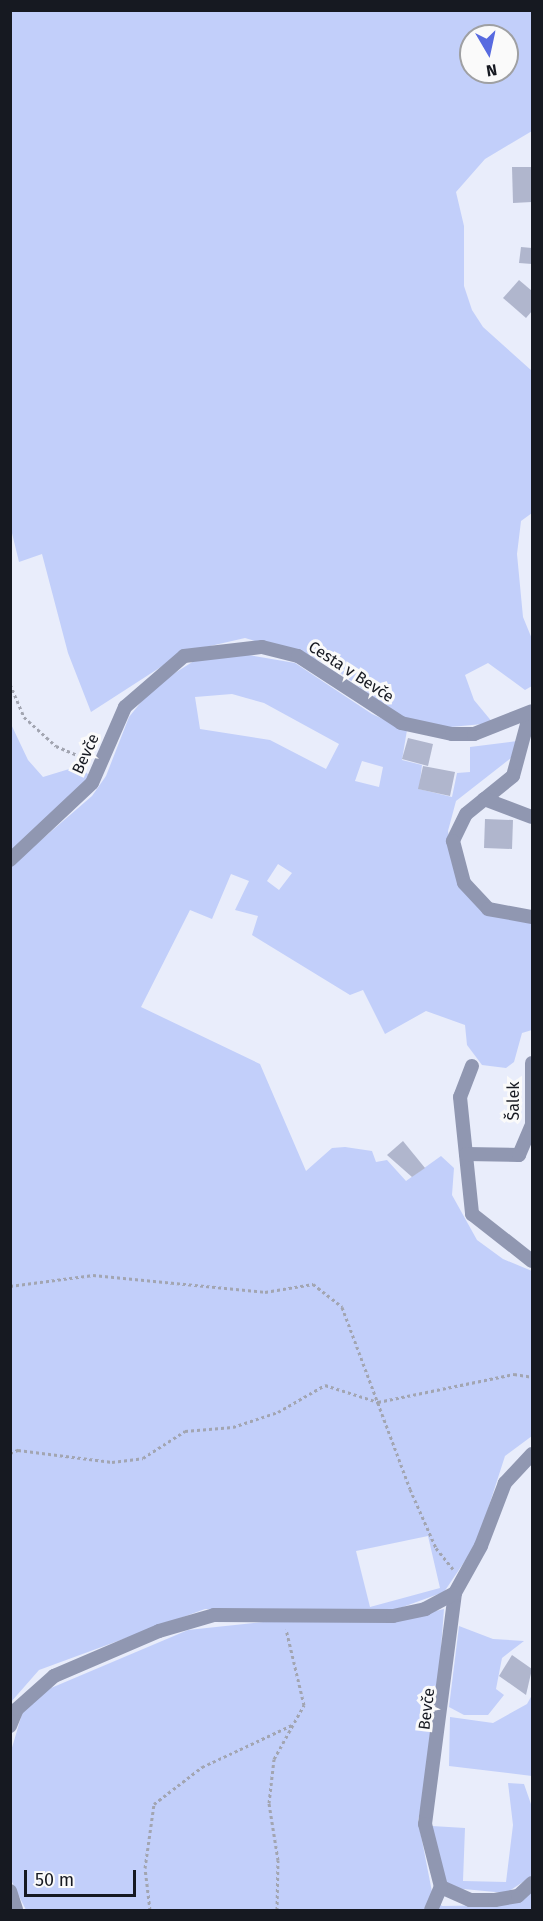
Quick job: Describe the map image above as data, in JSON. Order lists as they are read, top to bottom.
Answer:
{
  "streets": {
    "street": ["Cesta v Bevče", "Bevče", "Šalek"]
  },
  "crossings": [
    ["Cesta v Bevče", "Bevče"]
  ],
  "scale_bar": "50 m",
  "north": "bottom"
}
